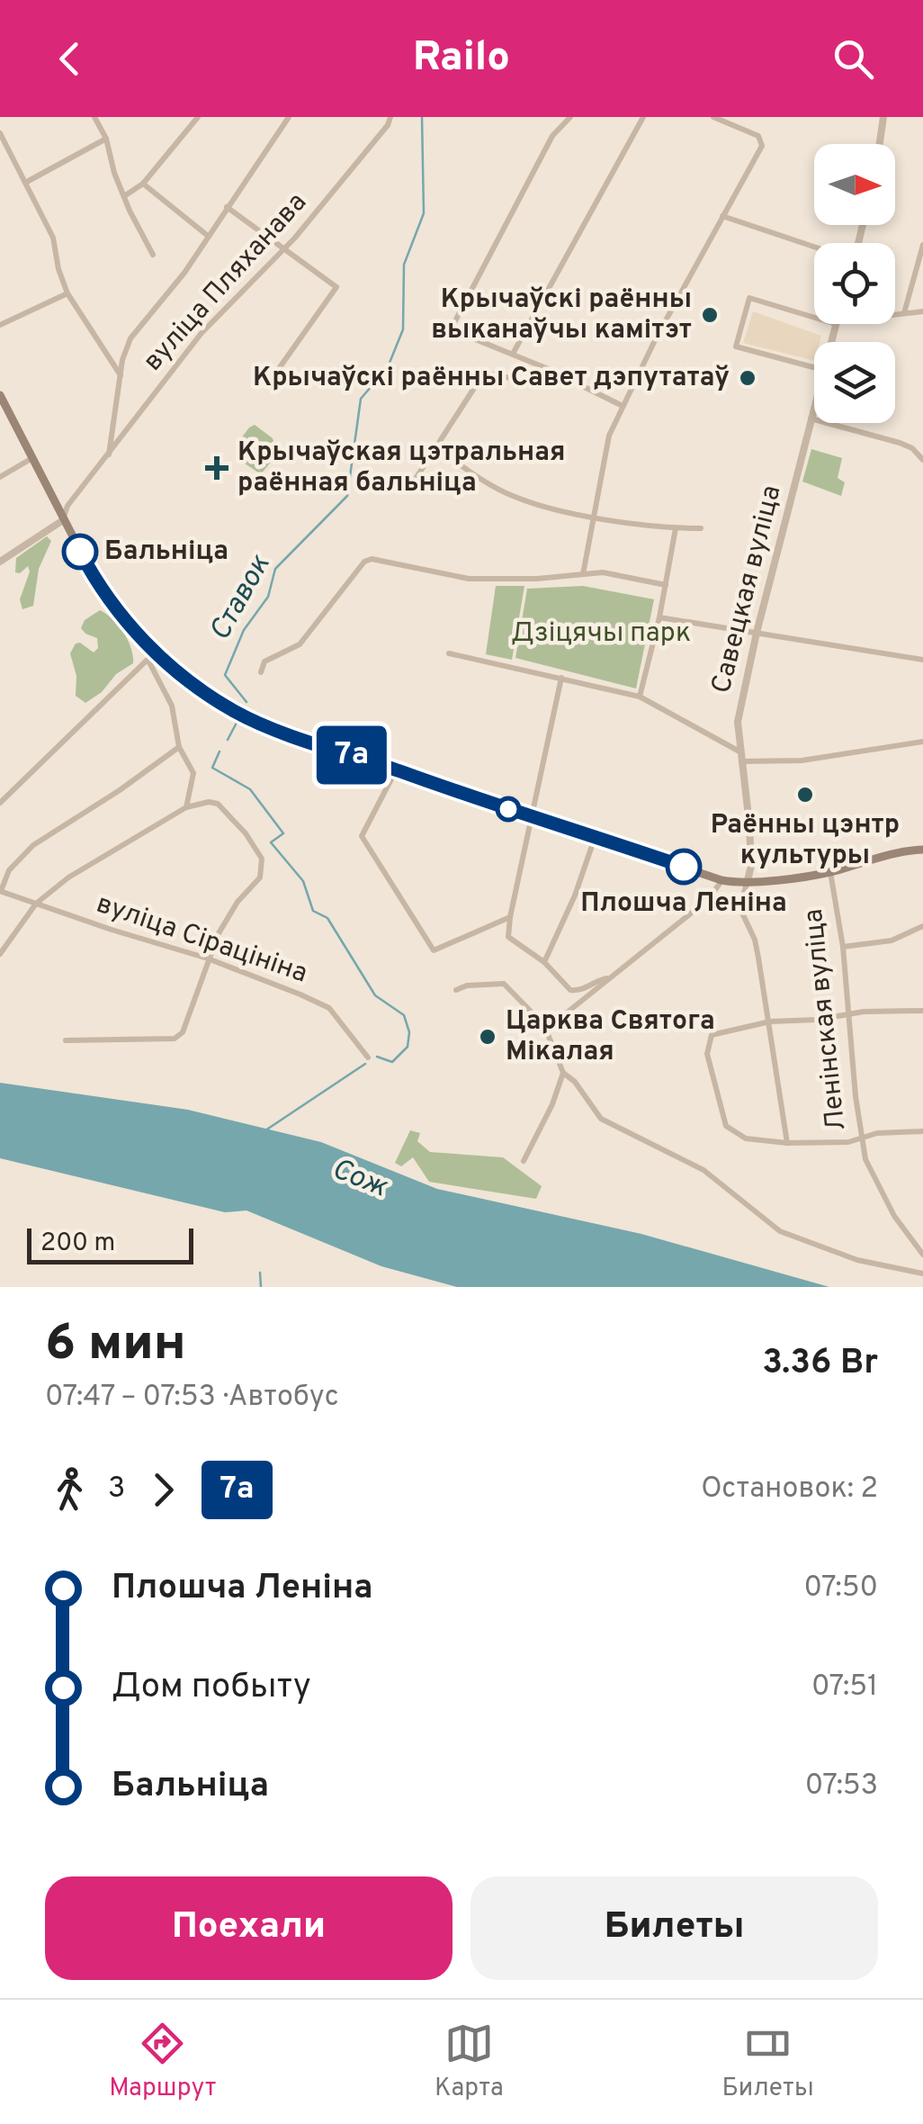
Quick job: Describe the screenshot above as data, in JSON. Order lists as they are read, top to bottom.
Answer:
{
  "streets": {
    "main road": ["Ленінская вуліца"],
    "street": ["вуліца Пляханава", "Савецкая вуліца", "вуліца Сірацініна"]
  },
  "crossings": [
    ["вуліца Пляханава", "Ленінская вуліца"],
    ["Савецкая вуліца", "Ленінская вуліца"]
  ],
  "water": ["Ставок", "Сож"],
  "parks": ["Дзіцячы парк"],
  "places": {
    "other": [
      "Крычаўскі раённы выканаўчы камітэт",
      "Крычаўскі раённы Савет дэпутатаў",
      "Бальніца",
      "Раённы цэнтр культуры",
      "Плошча Леніна",
      "Царква Святога Мікалая"
    ],
    "health": ["Крычаўская цэтральная раённая бальніца"]
  },
  "lines": ["bus line 7а"],
  "scale_bar": "200 m",
  "north": "right",
  "page": {
    "header": "Railo",
    "on_map": "7а",
    "scale": "200 m",
    "heading": ["6 мин", "07:47 – 07:53 · Автобус", "3.36 Br"],
    "legs": ["3", "7а", "Остановок: 2"],
    "list": [
      {
        "name": "Плошча Леніна",
        "value": "07:50"
      },
      {
        "name": "Дом побыту",
        "value": "07:51"
      },
      {
        "name": "Бальніца",
        "value": "07:53"
      }
    ],
    "buttons": ["Поехали", "Билеты"],
    "tabs": ["Маршрут", "Карта", "Билеты"]
  }
}
